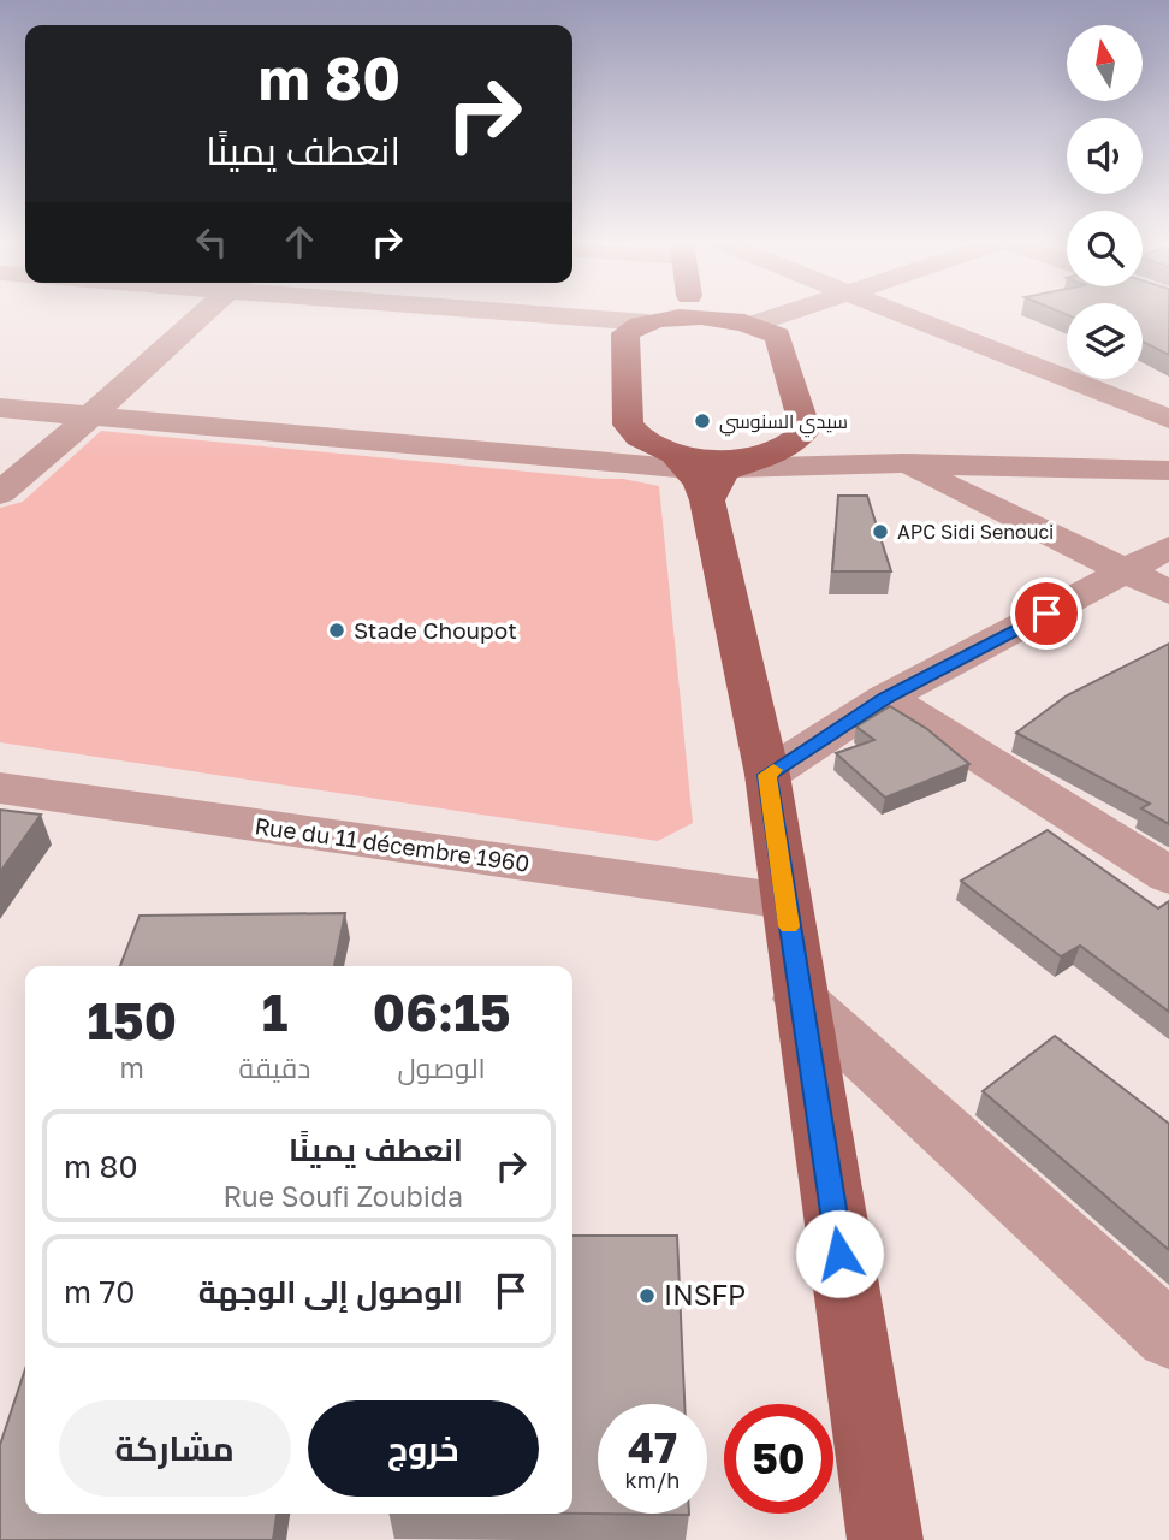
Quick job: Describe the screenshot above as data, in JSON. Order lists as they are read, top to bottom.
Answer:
{
  "streets": {
    "street": ["Rue du 11 décembre 1960"]
  },
  "places": [
    "سيدي السنوسي",
    "APC Sidi Senouci",
    "Stade Choupot",
    "INSFP"
  ],
  "north": "top",
  "page": {
    "turn": ["80 m", "انعطف يمينًا"],
    "eta": [
      "06:15",
      "الوصول",
      "1",
      "دقيقة",
      "150",
      "m"
    ],
    "list": [
      {
        "name": "انعطف يمينًا",
        "note": "Rue Soufi Zoubida",
        "value": "80 m"
      },
      {
        "name": "الوصول إلى الوجهة",
        "value": "70 m"
      }
    ],
    "buttons": ["خروج", "مشاركة"],
    "speed": "47 km/h",
    "limit": "50"
  }
}
